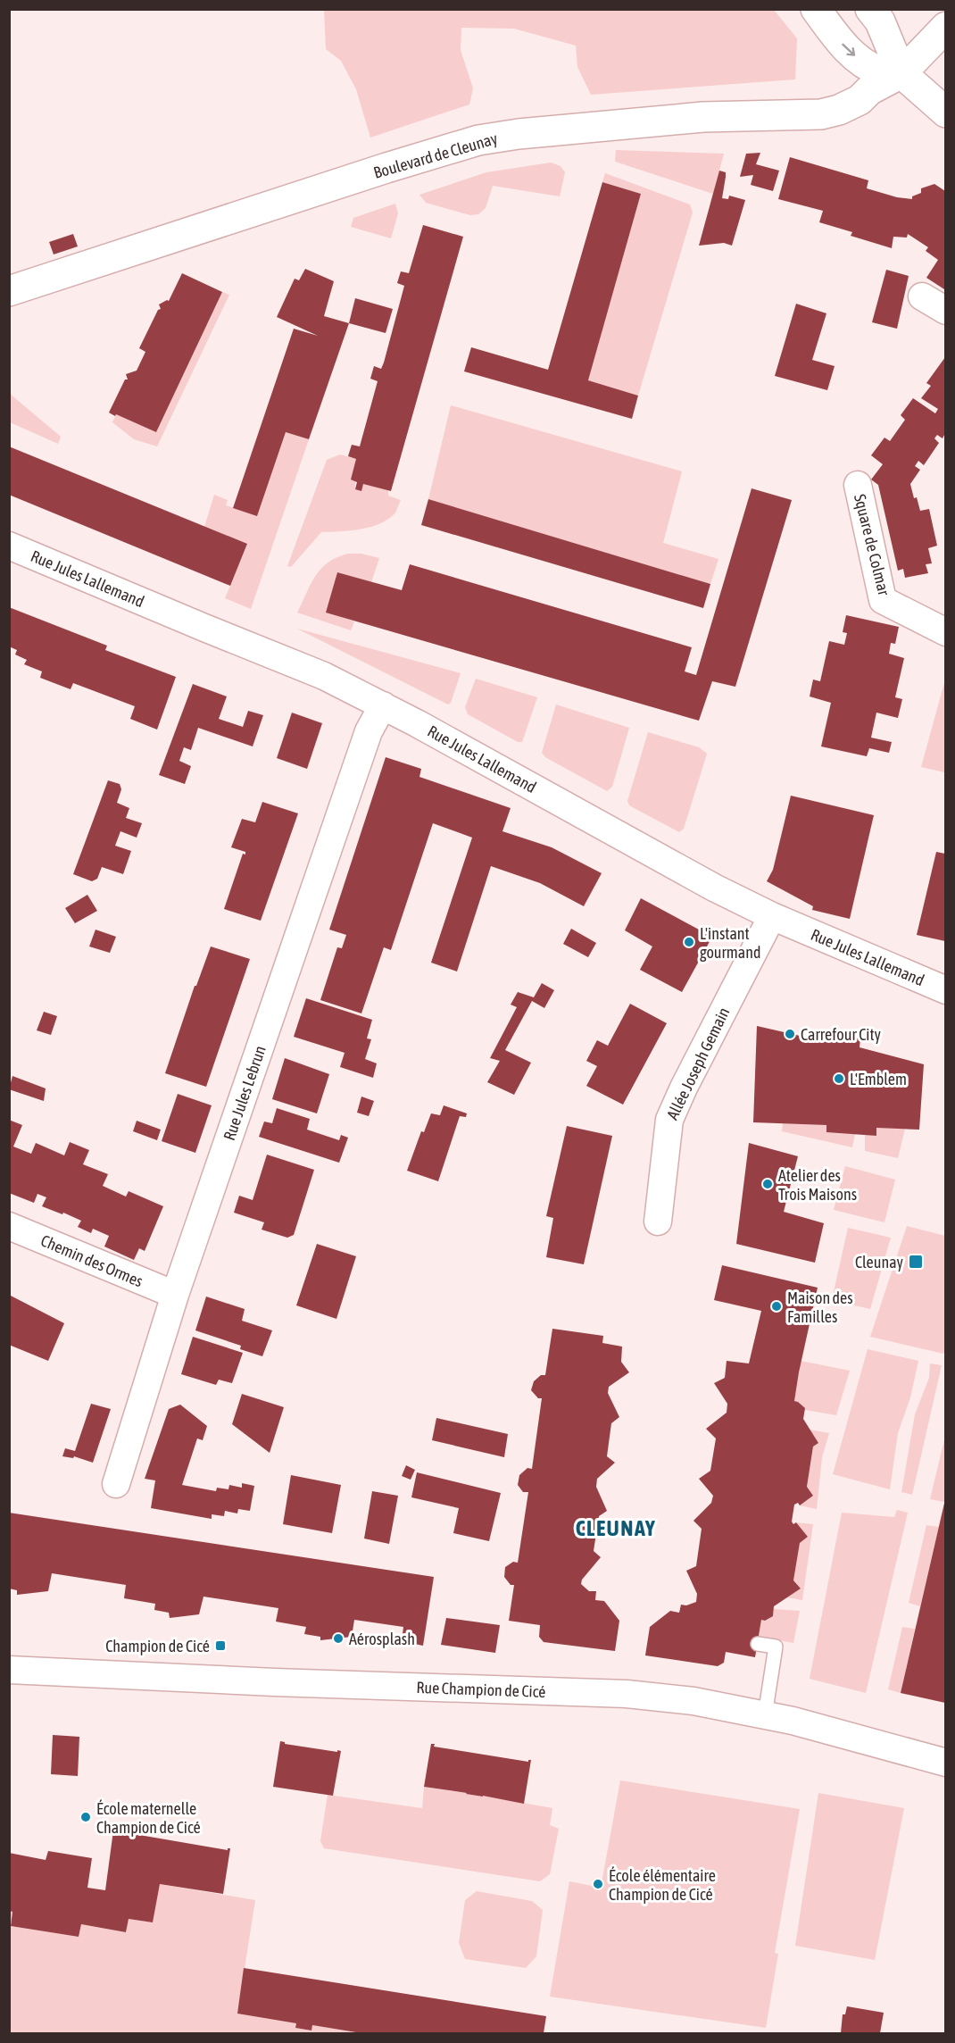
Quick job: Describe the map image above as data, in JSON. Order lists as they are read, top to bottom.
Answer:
{
  "streets": {
    "main road": ["Boulevard de Cleunay"],
    "street": [
      "Square de Colmar",
      "Rue Jules Lallemand",
      "Allée Joseph Gemain",
      "Rue Jules Lebrun",
      "Chemin des Ormes",
      "Rue Champion de Cicé"
    ]
  },
  "crossings": [
    ["Rue Jules Lallemand", "Allée Joseph Gemain"],
    ["Rue Jules Lallemand", "Rue Jules Lebrun"],
    ["Rue Jules Lebrun", "Chemin des Ormes"]
  ],
  "districts": ["CLEUNAY"],
  "places": {
    "other": [
      "L'instant gourmand",
      "Carrefour City",
      "L'Emblem",
      "Atelier des Trois Maisons",
      "Maison des Familles",
      "Aérosplash",
      "École maternelle Champion de Cicé",
      "École élémentaire Champion de Cicé"
    ],
    "transit": ["Cleunay", "Champion de Cicé"]
  }
}
